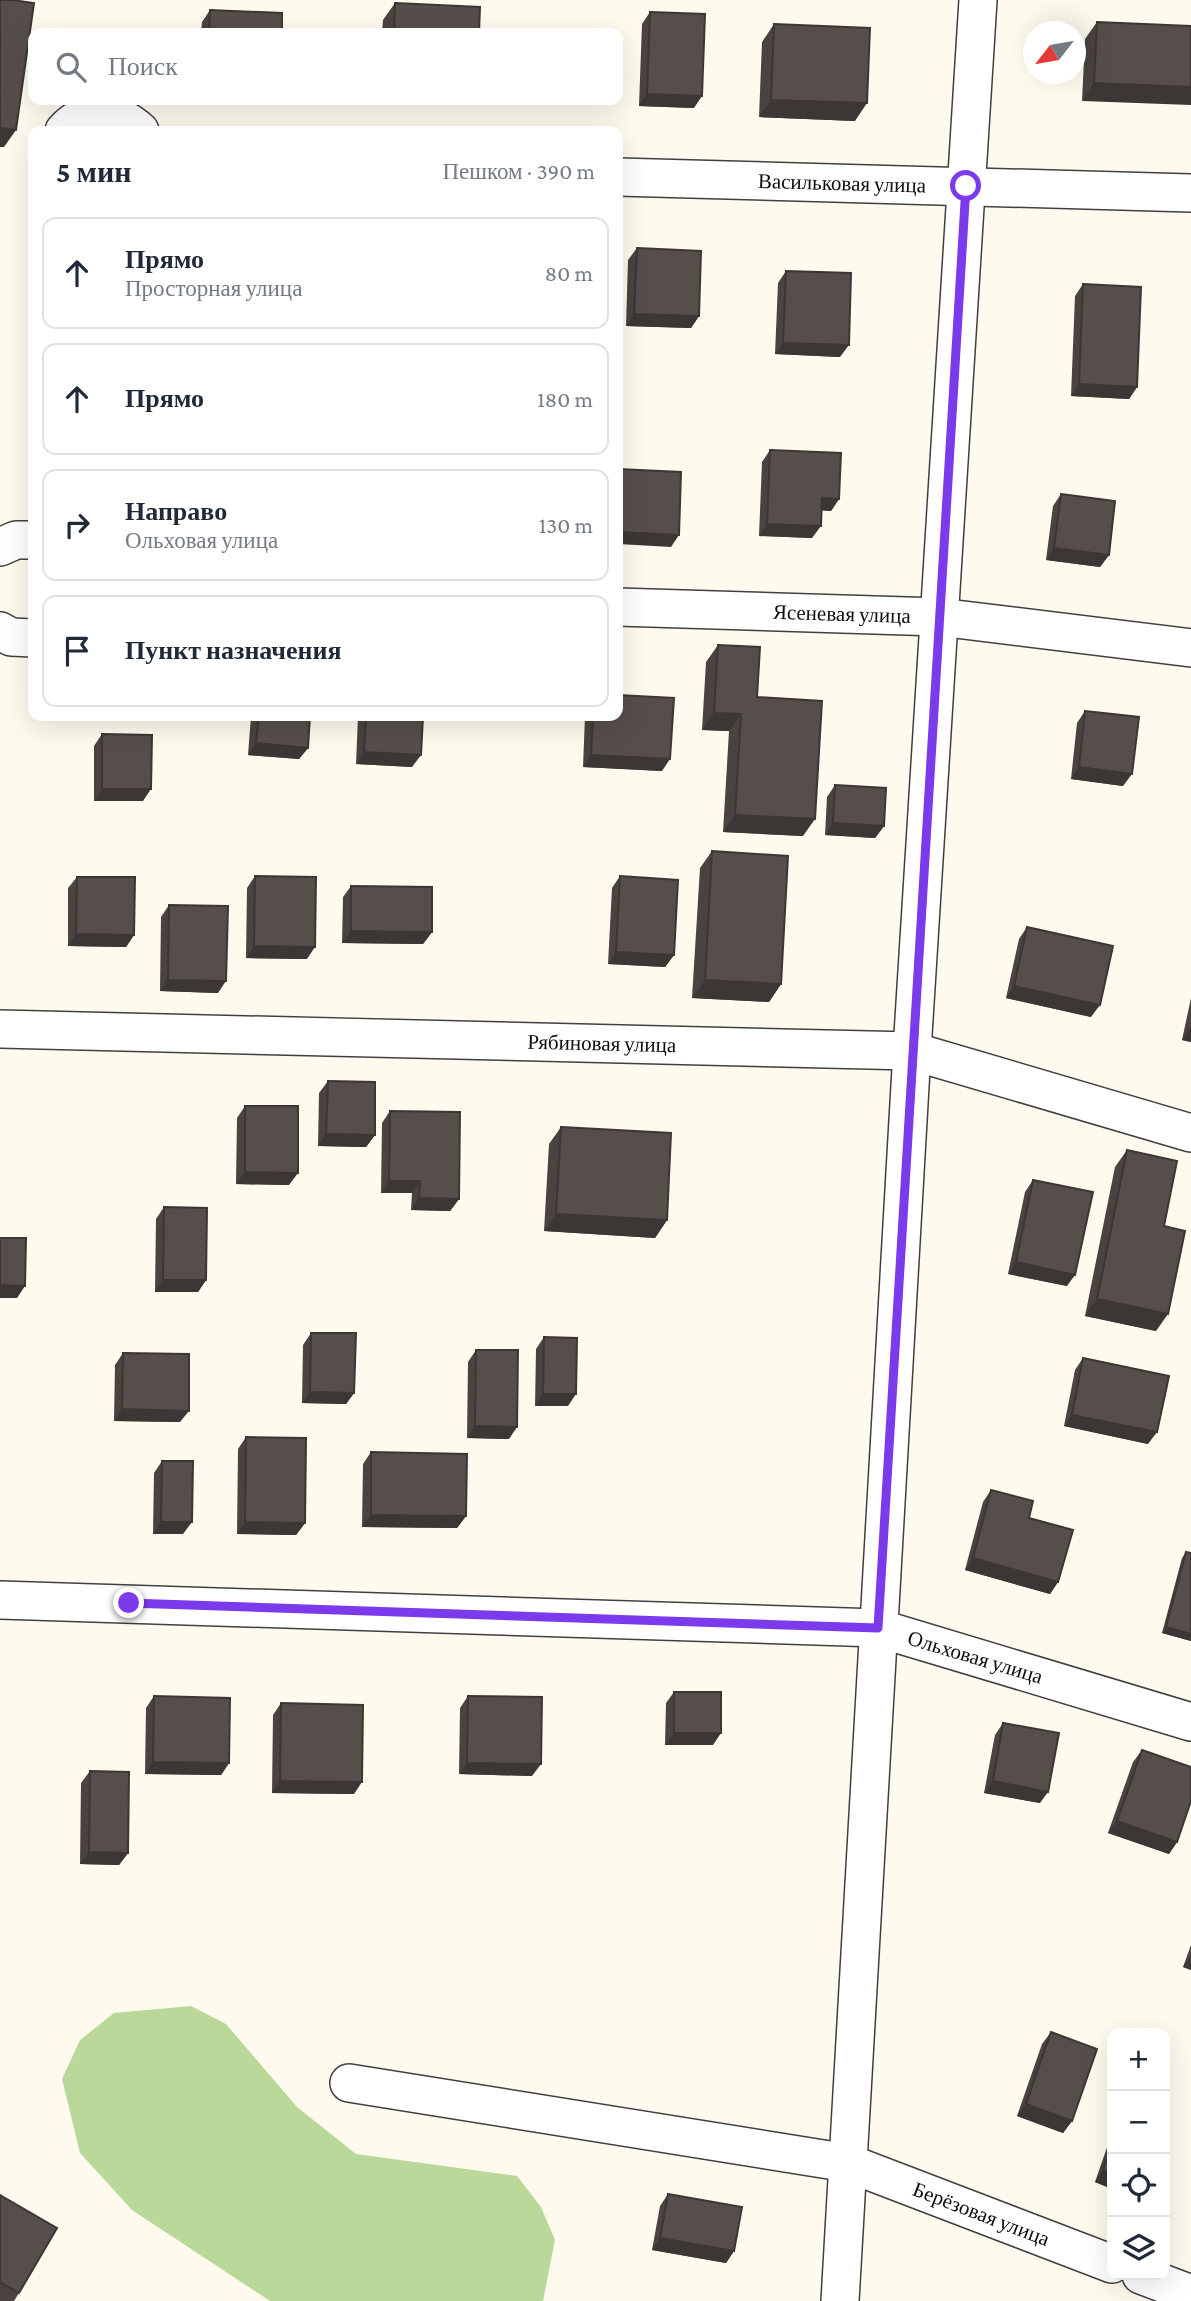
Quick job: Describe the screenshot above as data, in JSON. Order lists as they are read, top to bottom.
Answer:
{
  "streets": {
    "street": [
      "Васильковая улица",
      "Ясеневая улица",
      "Рябиновая улица",
      "Ольховая улица",
      "Берёзовая улица"
    ]
  },
  "north": "bottom left",
  "page": {
    "search": "Поиск",
    "heading": ["5 мин", "Пешком · 390 m"],
    "list": [
      ["Прямо", "Просторная улица", "80 m"],
      ["Прямо", "180 m"],
      ["Направо", "Ольховая улица", "130 m"],
      "Пункт назначения"
    ],
    "map_buttons": ["+", "−"]
  }
}
